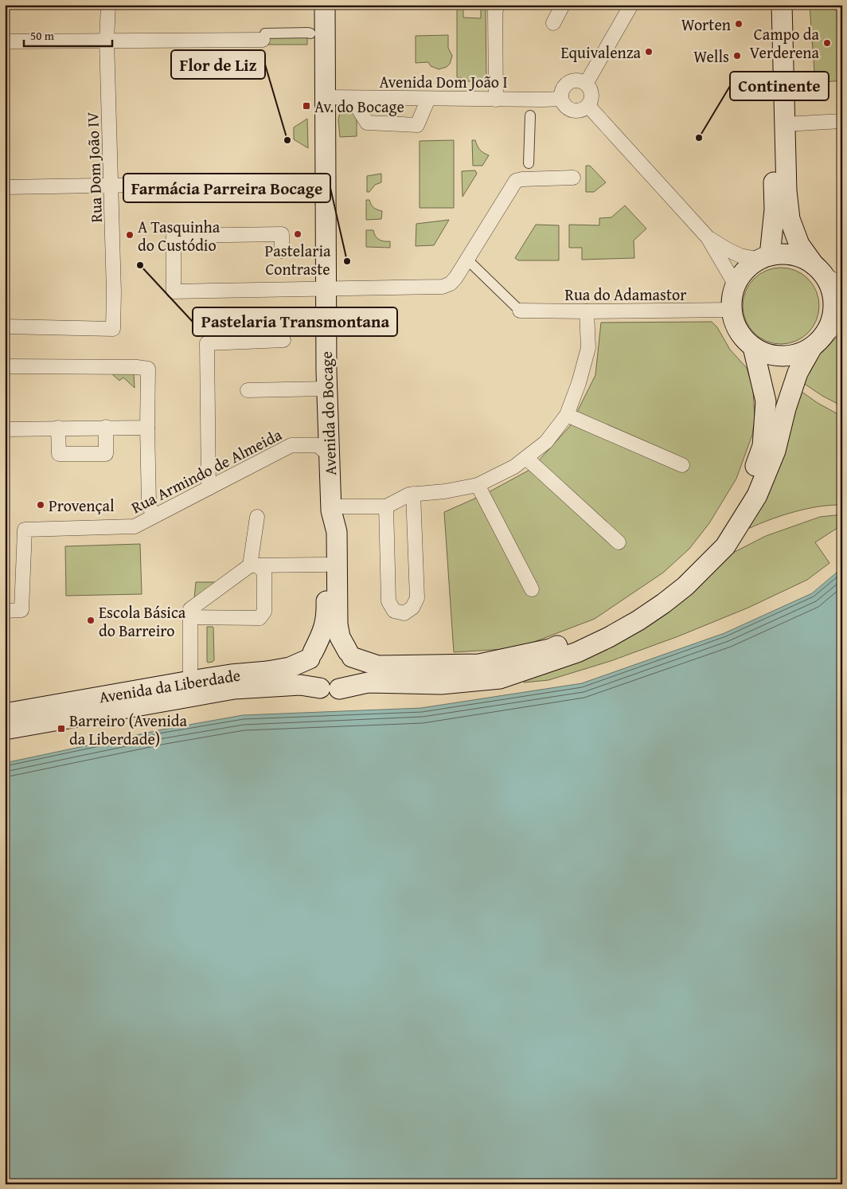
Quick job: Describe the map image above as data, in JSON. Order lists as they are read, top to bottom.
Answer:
{
  "streets": {
    "main road": ["Avenida do Bocage", "Avenida da Liberdade"],
    "street": [
      "Avenida Dom João I",
      "Rua Dom João IV",
      "Rua do Adamastor",
      "Rua Armindo de Almeida"
    ]
  },
  "crossings": [
    ["Avenida Dom João I", "Avenida do Bocage"],
    ["Avenida do Bocage", "Rua Armindo de Almeida"],
    ["Avenida do Bocage", "Avenida da Liberdade"]
  ],
  "places": {
    "other": [
      "Worten",
      "Campo da Verderena",
      "Equivalenza",
      "Wells",
      "Continente",
      "Flor de Liz",
      "Pastelaria Contraste",
      "A Tasquinha do Custódio",
      "Farmácia Parreira Bocage",
      "Pastelaria Transmontana",
      "Provençal",
      "Escola Básica do Barreiro"
    ],
    "transit": ["Av. do Bocage", "Barreiro (Avenida da Liberdade)"]
  },
  "scale_bar": "50 m"
}
